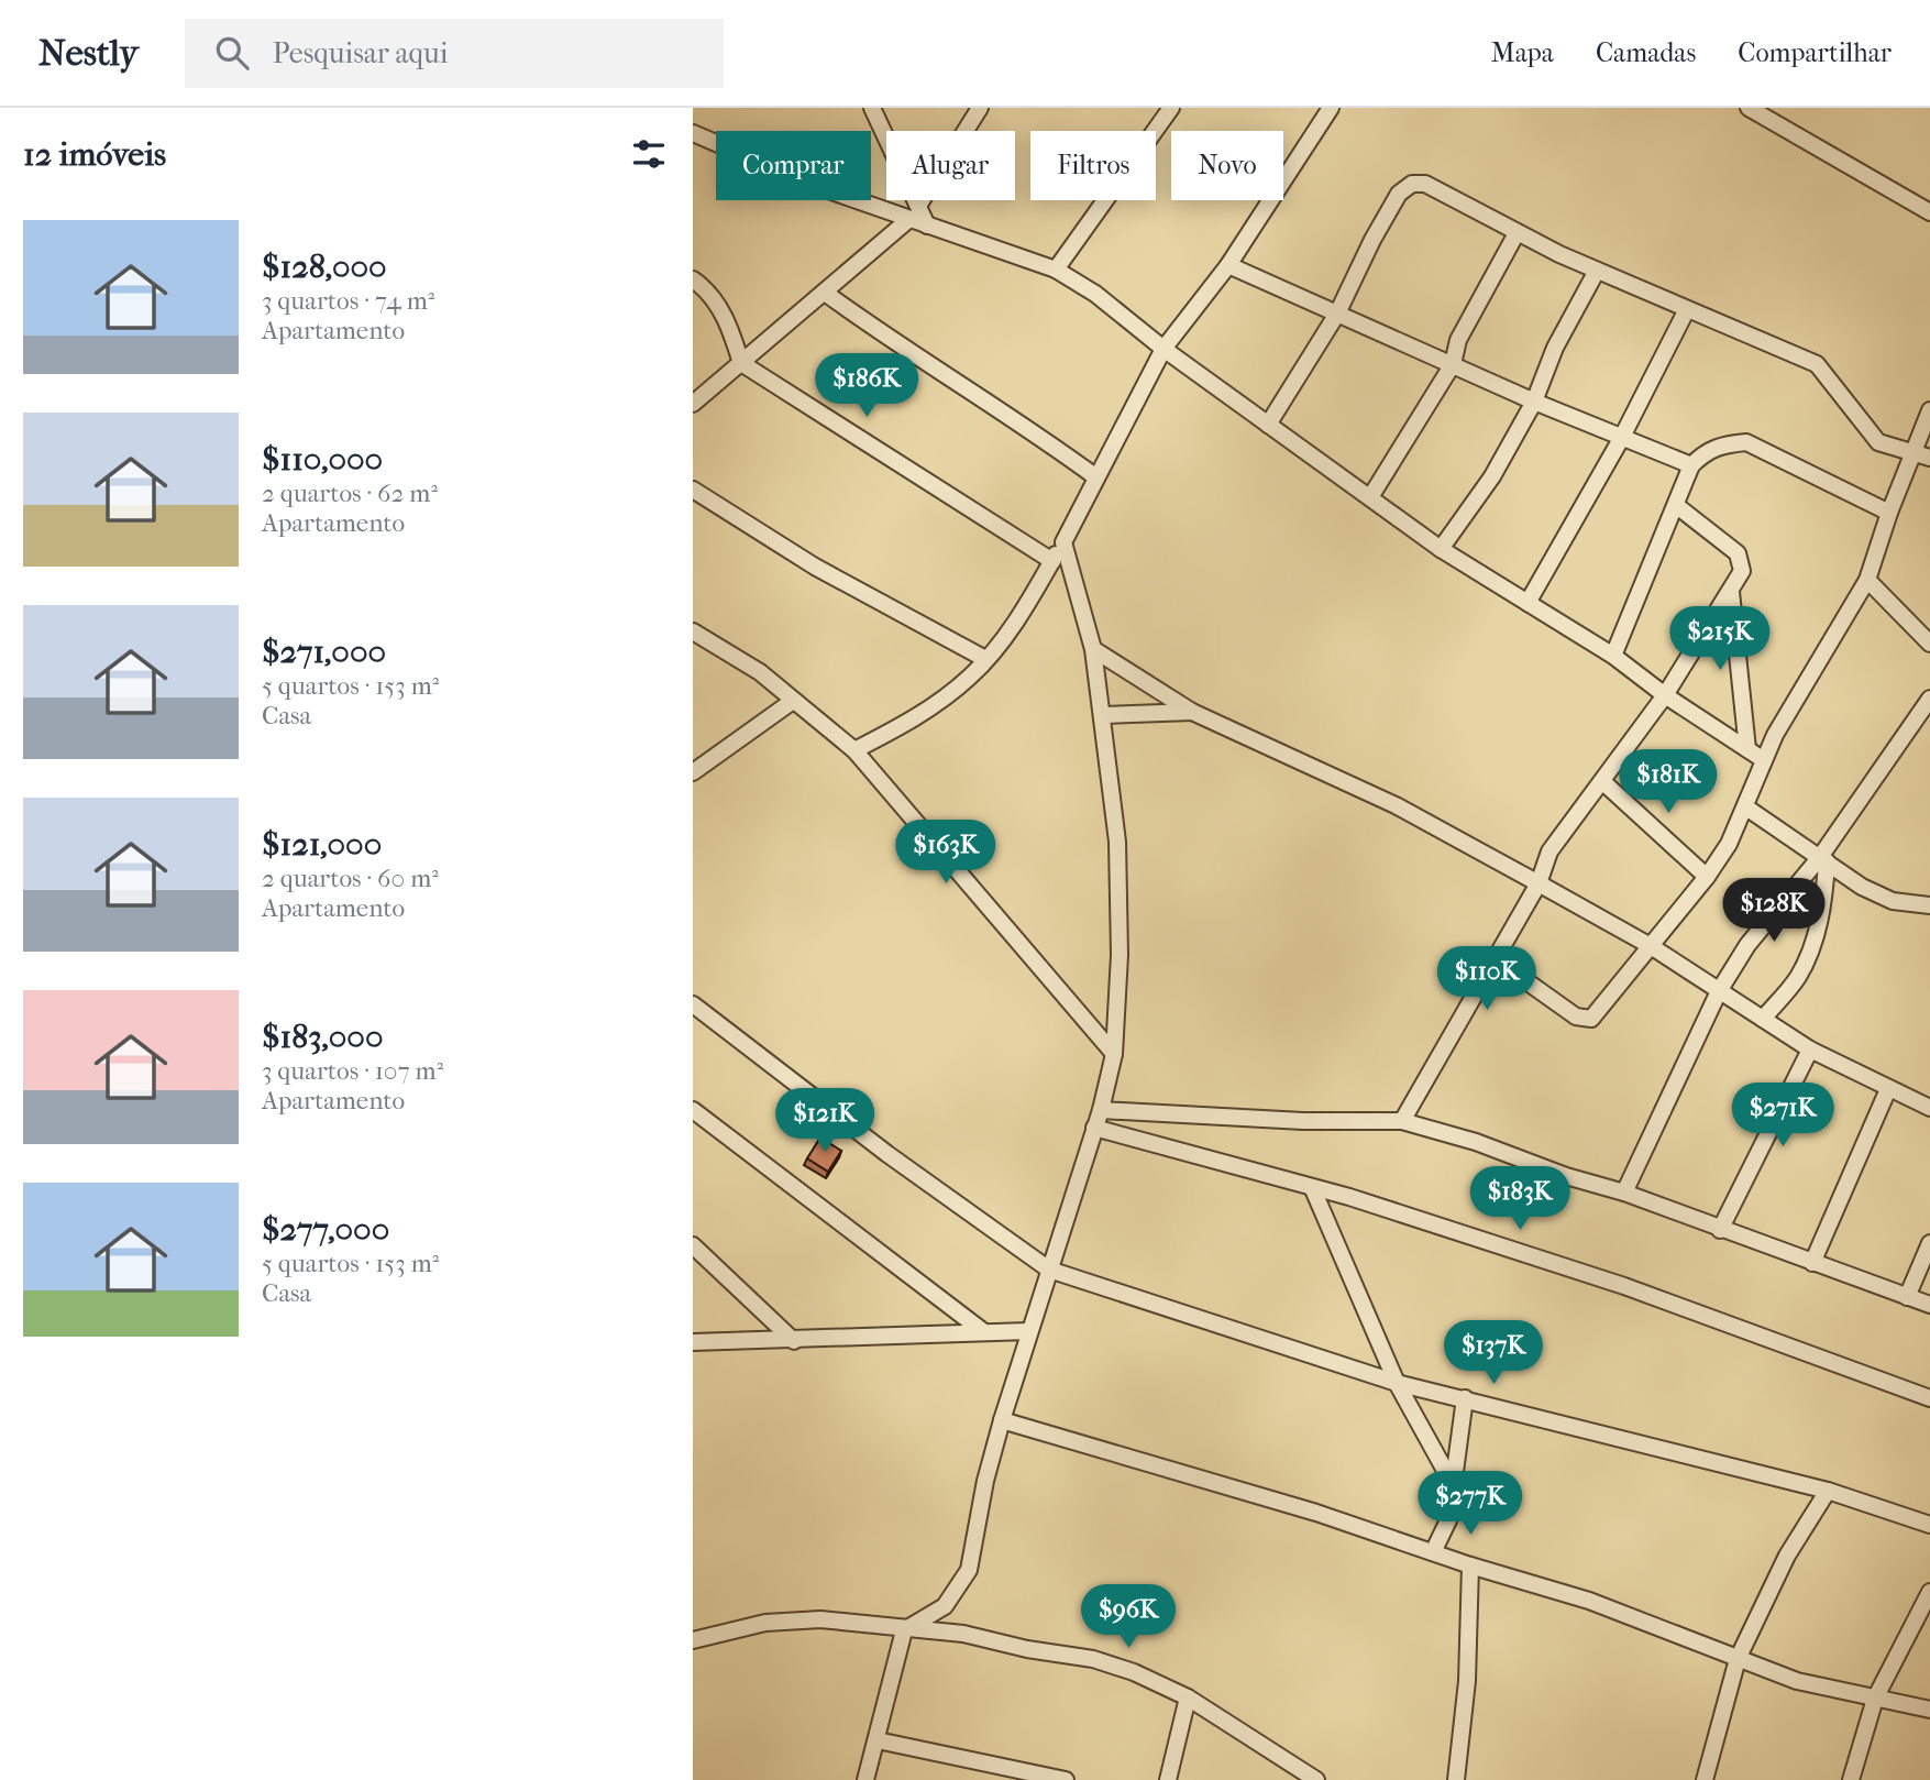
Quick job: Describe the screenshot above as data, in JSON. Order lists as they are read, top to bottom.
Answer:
{
  "page": {
    "header": "Nestly",
    "search": "Pesquisar aqui",
    "nav": ["Mapa", "Camadas", "Compartilhar"],
    "heading": "12 imóveis",
    "chip": [
      "Comprar",
      "Alugar",
      "Filtros",
      "Novo"
    ],
    "list": [
      {
        "name": "$128,000",
        "note": "3 quartos · 74 m² · Apartamento"
      },
      {
        "name": "$110,000",
        "note": "2 quartos · 62 m² · Apartamento"
      },
      {
        "name": "$271,000",
        "note": "5 quartos · 153 m² · Casa"
      },
      {
        "name": "$121,000",
        "note": "2 quartos · 60 m² · Apartamento"
      },
      {
        "name": "$183,000",
        "note": "3 quartos · 107 m² · Apartamento"
      },
      {
        "name": "$277,000",
        "note": "5 quartos · 153 m² · Casa"
      }
    ],
    "price": [
      "$186K",
      "$215K",
      "$181K",
      "$163K",
      "$128K",
      "$110K",
      "$271K",
      "$121K",
      "$183K",
      "$137K",
      "$277K",
      "$96K"
    ]
  }
}
